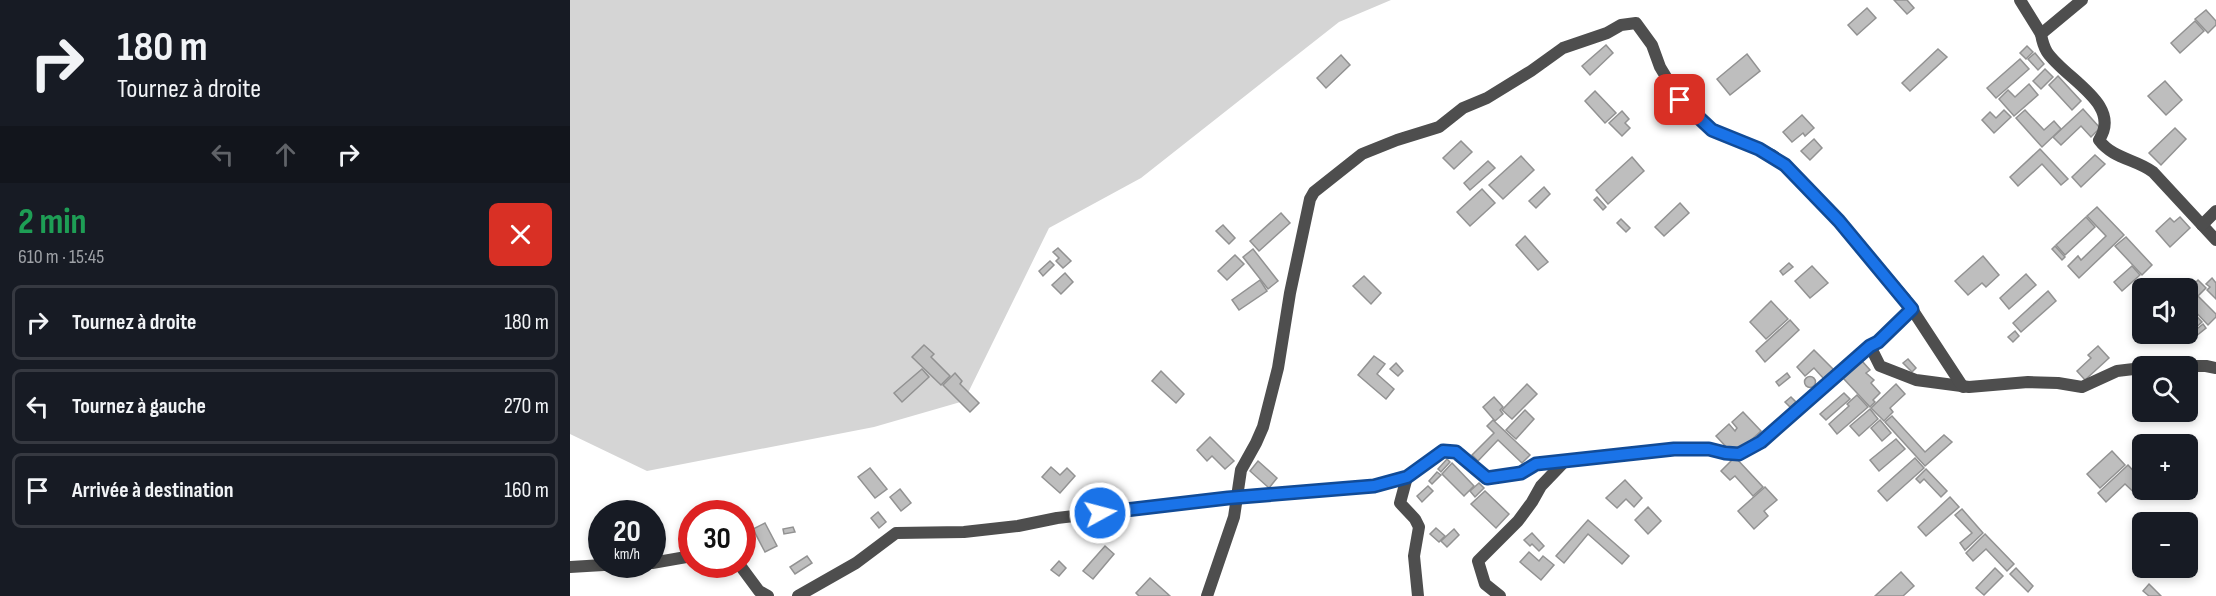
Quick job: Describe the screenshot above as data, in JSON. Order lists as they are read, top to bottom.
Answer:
{
  "page": {
    "turn": ["180 m", "Tournez à droite"],
    "heading": ["2 min", "610 m · 15:45"],
    "map_buttons": ["+", "−"],
    "list": [
      {
        "name": "Tournez à droite",
        "value": "180 m"
      },
      {
        "name": "Tournez à gauche",
        "value": "270 m"
      },
      {
        "name": "Arrivée à destination",
        "value": "160 m"
      }
    ],
    "speed": "20 km/h",
    "limit": "30"
  }
}
